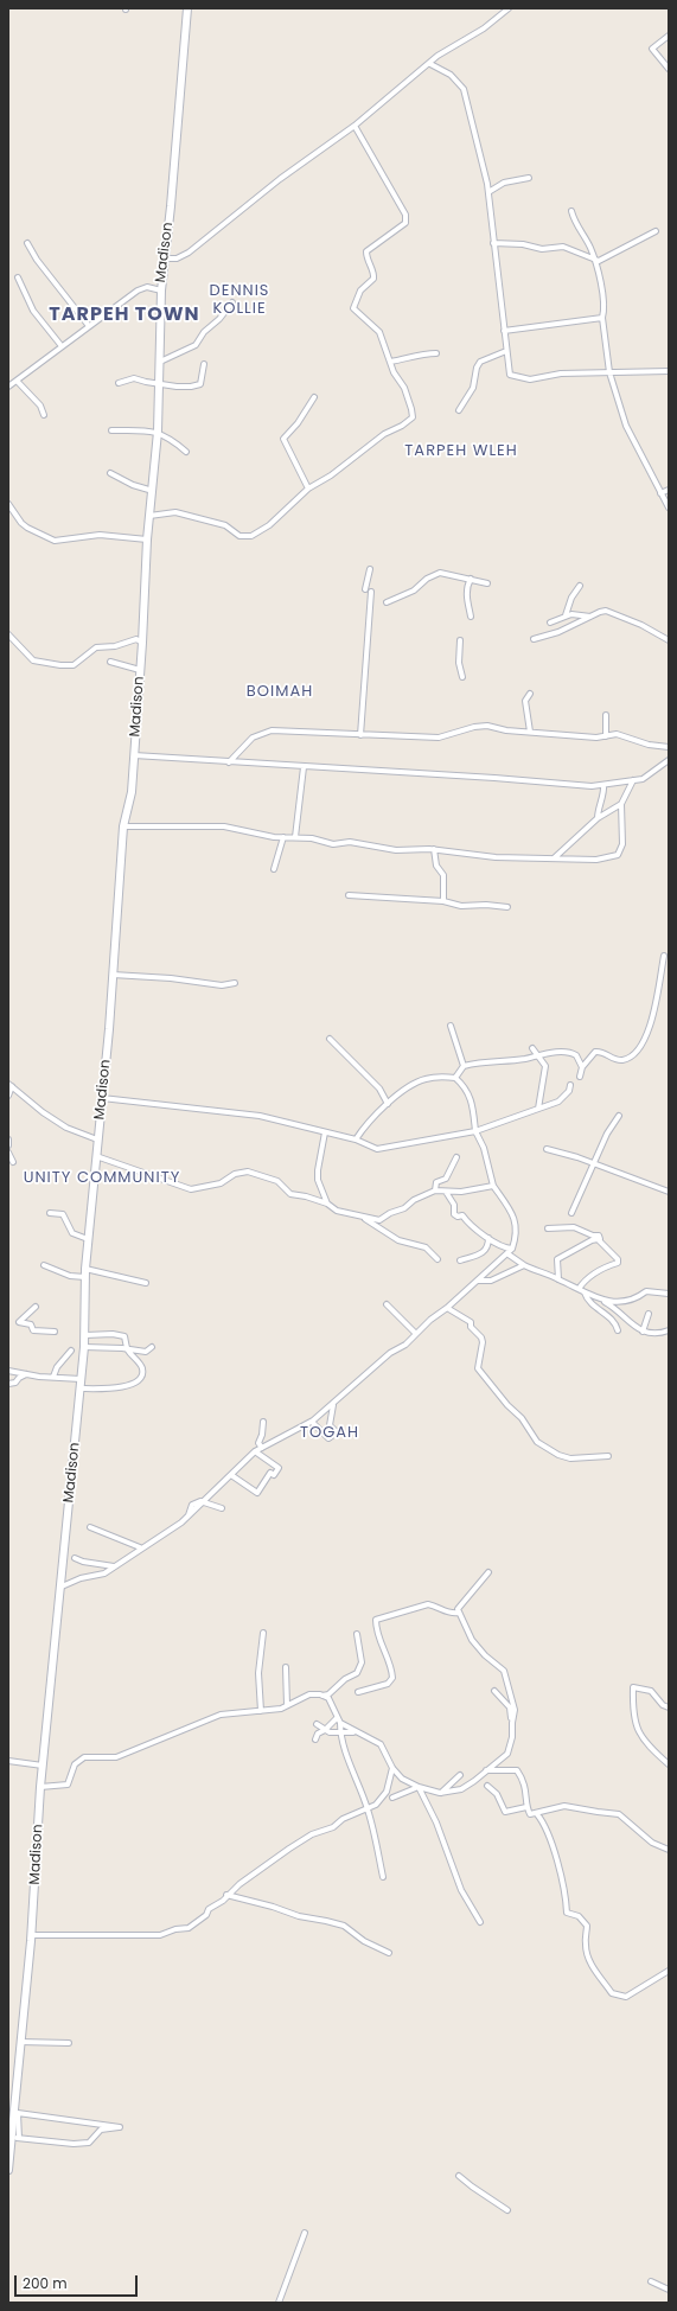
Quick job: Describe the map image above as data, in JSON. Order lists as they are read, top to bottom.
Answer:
{
  "streets": {
    "street": ["Madison"]
  },
  "districts": [
    "DENNIS KOLLIE",
    "TARPEH TOWN",
    "TARPEH WLEH",
    "BOIMAH",
    "UNITY COMMUNITY",
    "TOGAH"
  ],
  "scale_bar": "200 m"
}
